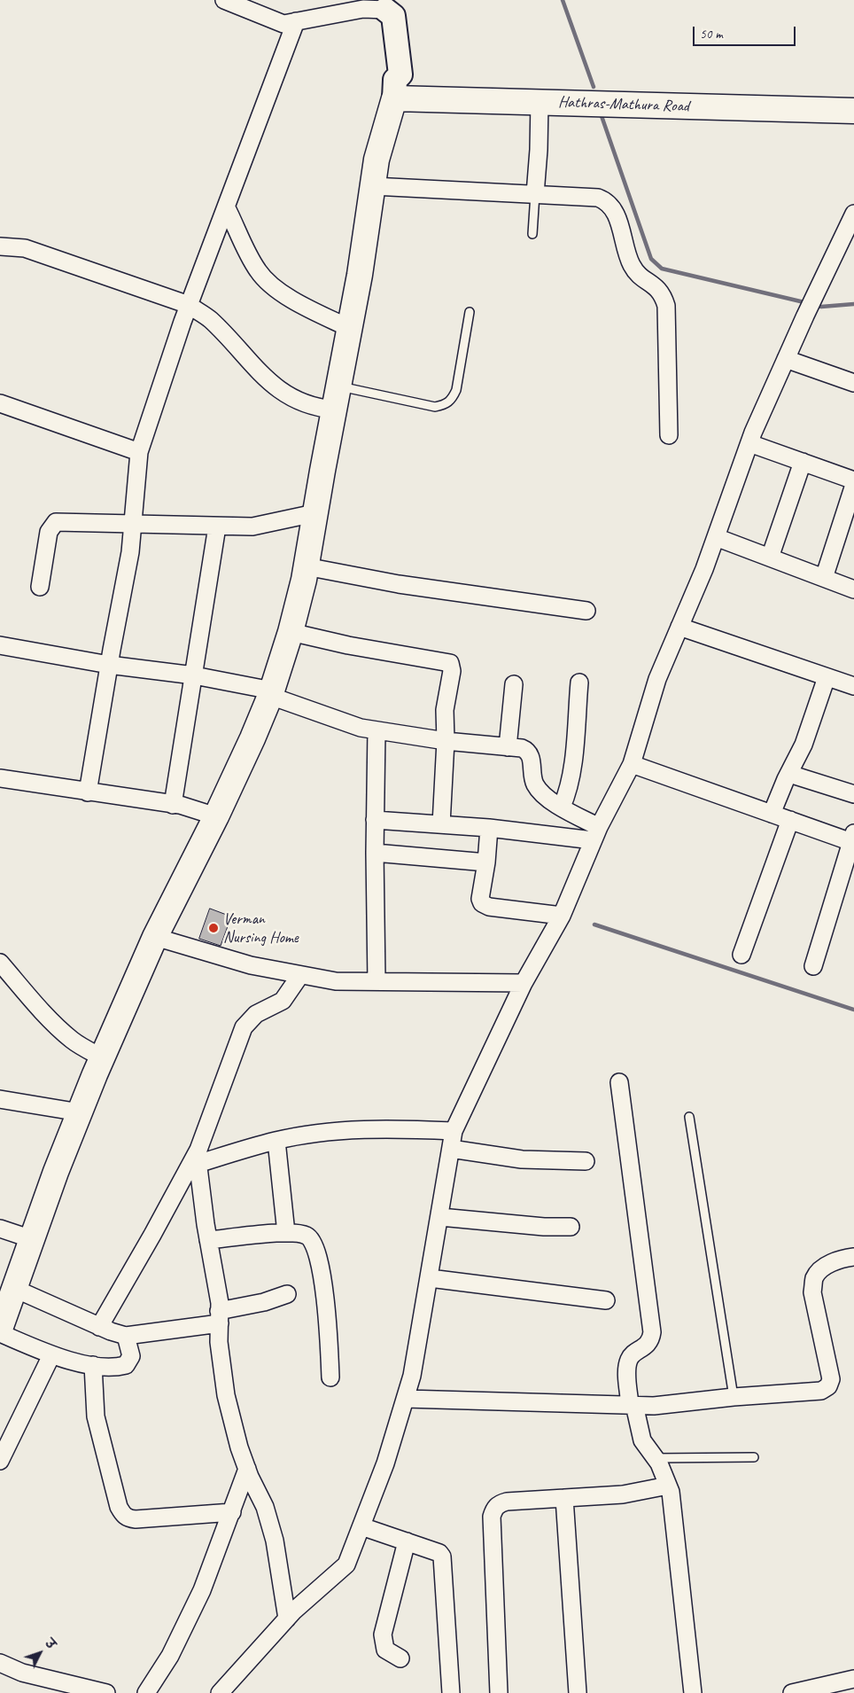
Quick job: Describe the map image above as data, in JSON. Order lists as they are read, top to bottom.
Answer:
{
  "streets": {
    "highway": ["Hathras-Mathura Road"]
  },
  "places": ["Verman Nursing Home"],
  "scale_bar": "50 m",
  "north": "top right"
}
